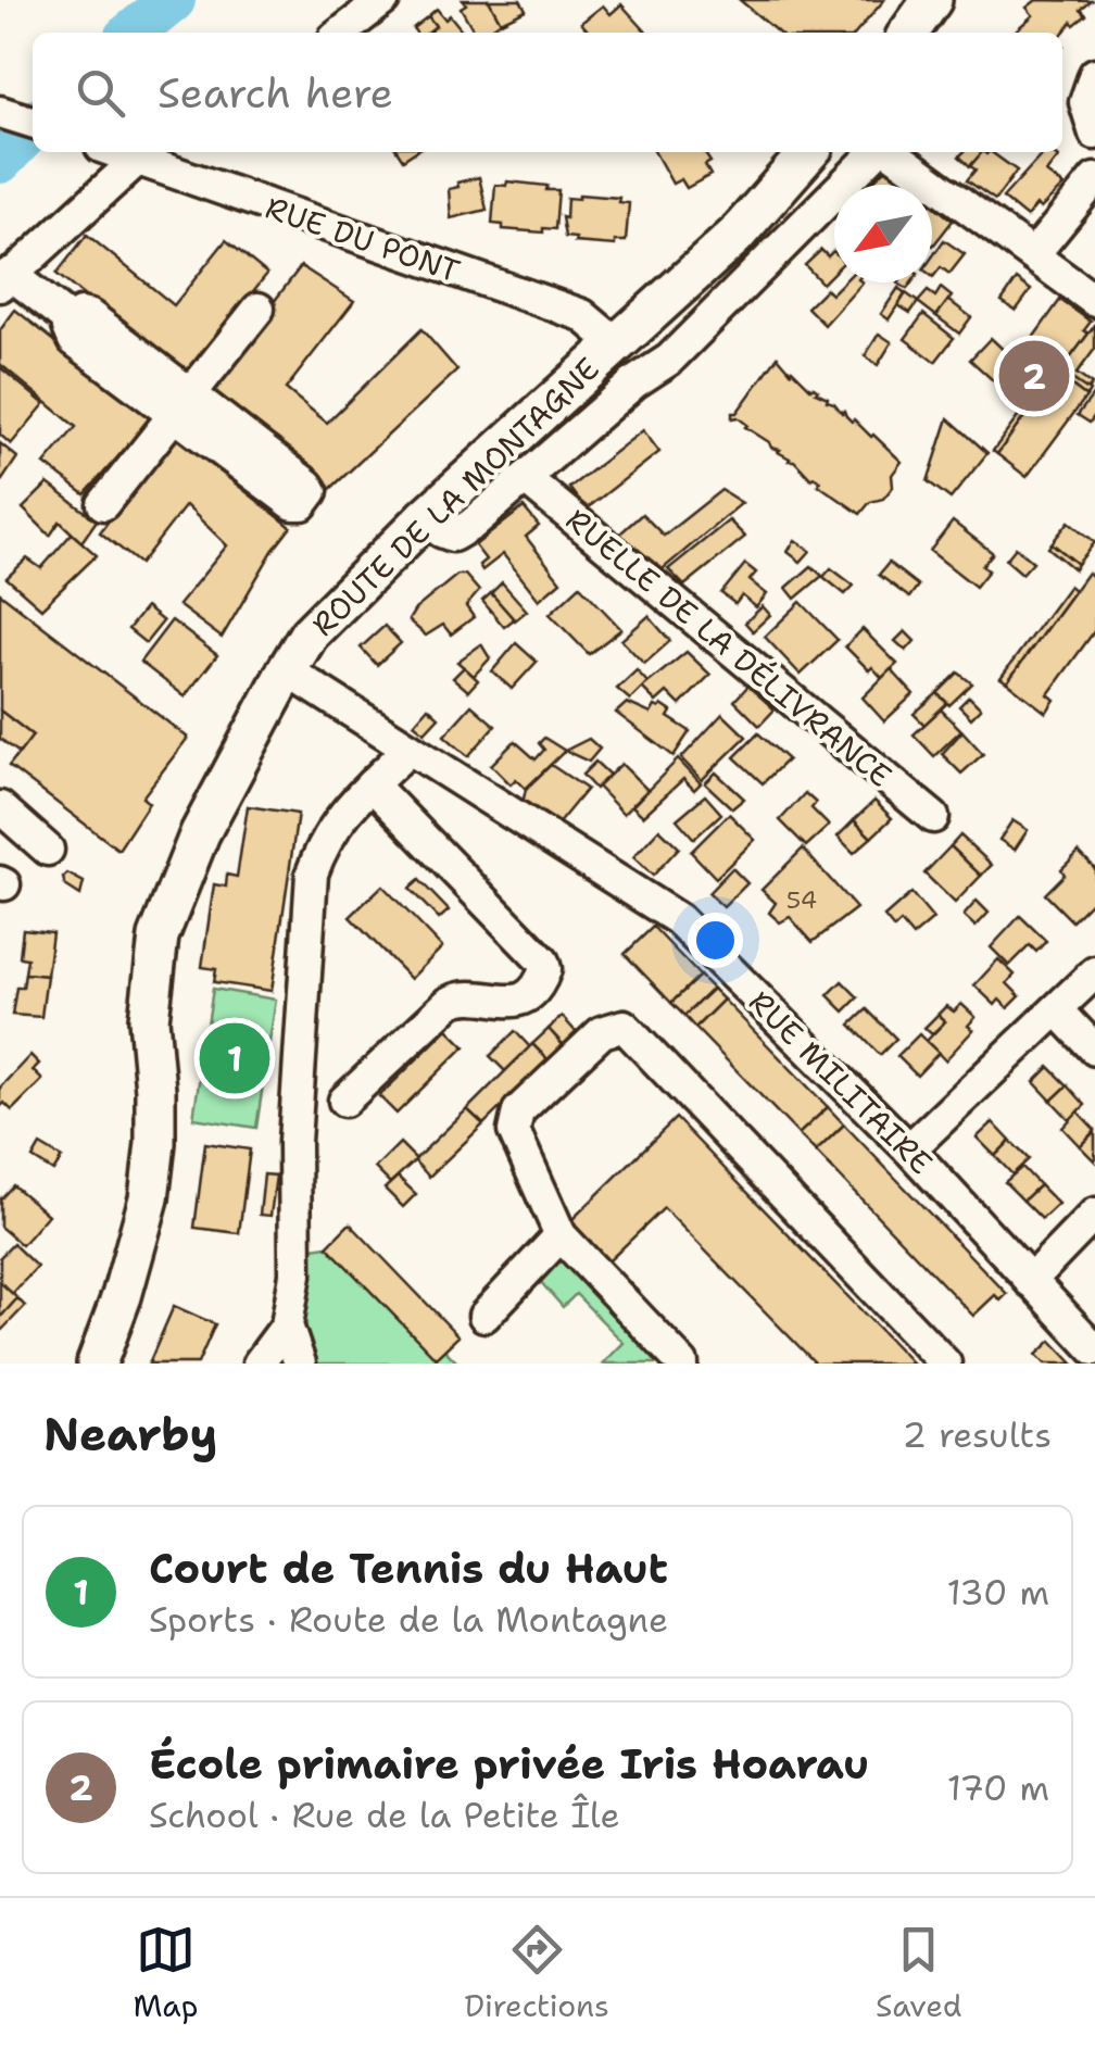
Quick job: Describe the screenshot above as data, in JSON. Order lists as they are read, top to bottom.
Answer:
{
  "streets": {
    "main road": ["ROUTE DE LA MONTAGNE"],
    "street": ["RUE DU PONT", "RUELLE DE LA DÉLIVRANCE", "RUE MILITAIRE"]
  },
  "crossings": [
    ["RUE DU PONT", "ROUTE DE LA MONTAGNE"],
    ["ROUTE DE LA MONTAGNE", "RUE MILITAIRE"]
  ],
  "house_numbers": ["54"],
  "north": "bottom left",
  "page": {
    "search": "Search here",
    "pins": ["2", "1"],
    "heading": ["Nearby", "2 results"],
    "list": [
      {
        "mark": "1",
        "name": "Court de Tennis du Haut",
        "note": "Sports · Route de la Montagne",
        "value": "130 m"
      },
      {
        "mark": "2",
        "name": "École primaire privée Iris Hoarau",
        "note": "School · Rue de la Petite Île",
        "value": "170 m"
      }
    ],
    "nav": ["Map", "Directions", "Saved"]
  }
}
